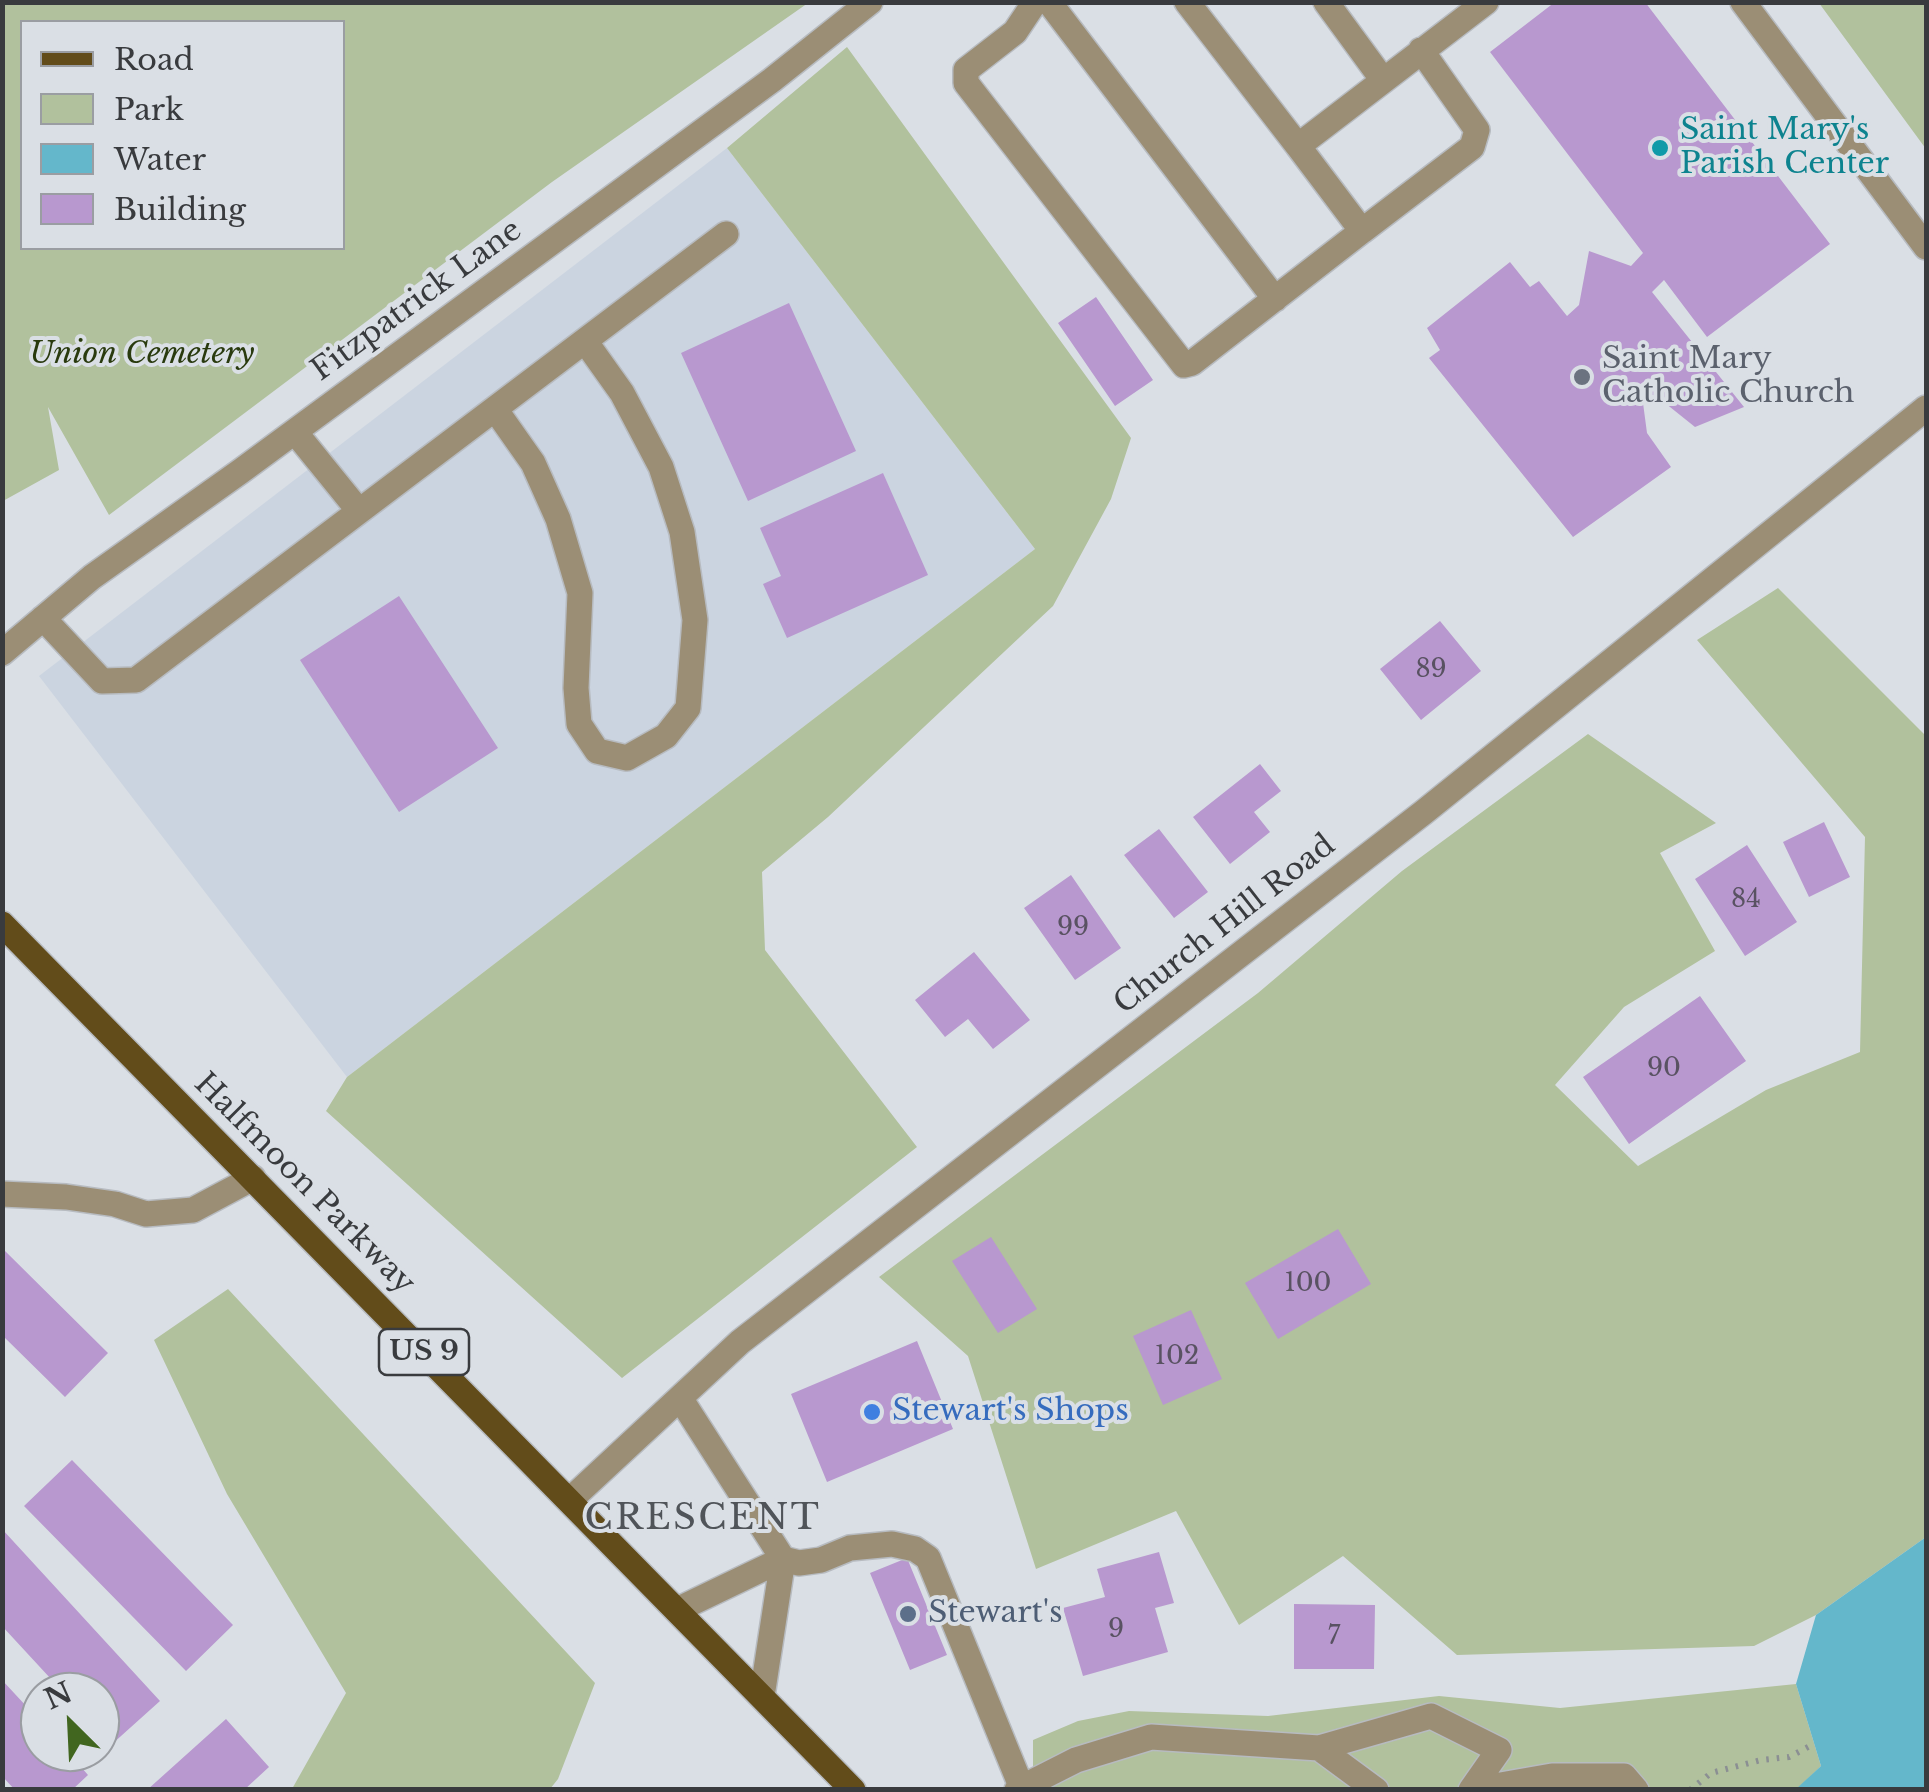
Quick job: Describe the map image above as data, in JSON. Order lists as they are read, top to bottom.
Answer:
{
  "streets": {
    "main road": ["Halfmoon Parkway", "US 9"],
    "street": ["Fitzpatrick Lane", "Church Hill Road"]
  },
  "crossings": [
    ["Church Hill Road", "Halfmoon Parkway"]
  ],
  "districts": ["CRESCENT"],
  "parks": ["Union Cemetery"],
  "places": [
    "Saint Mary's Parish Center",
    "Saint Mary Catholic Church",
    "Stewart's Shops",
    "Stewart's"
  ],
  "house_numbers": [
    "89",
    "84",
    "99",
    "90",
    "100",
    "102",
    "9",
    "7"
  ],
  "legend": [
    "Road",
    "Park",
    "Water",
    "Building"
  ],
  "north": "top left"
}
